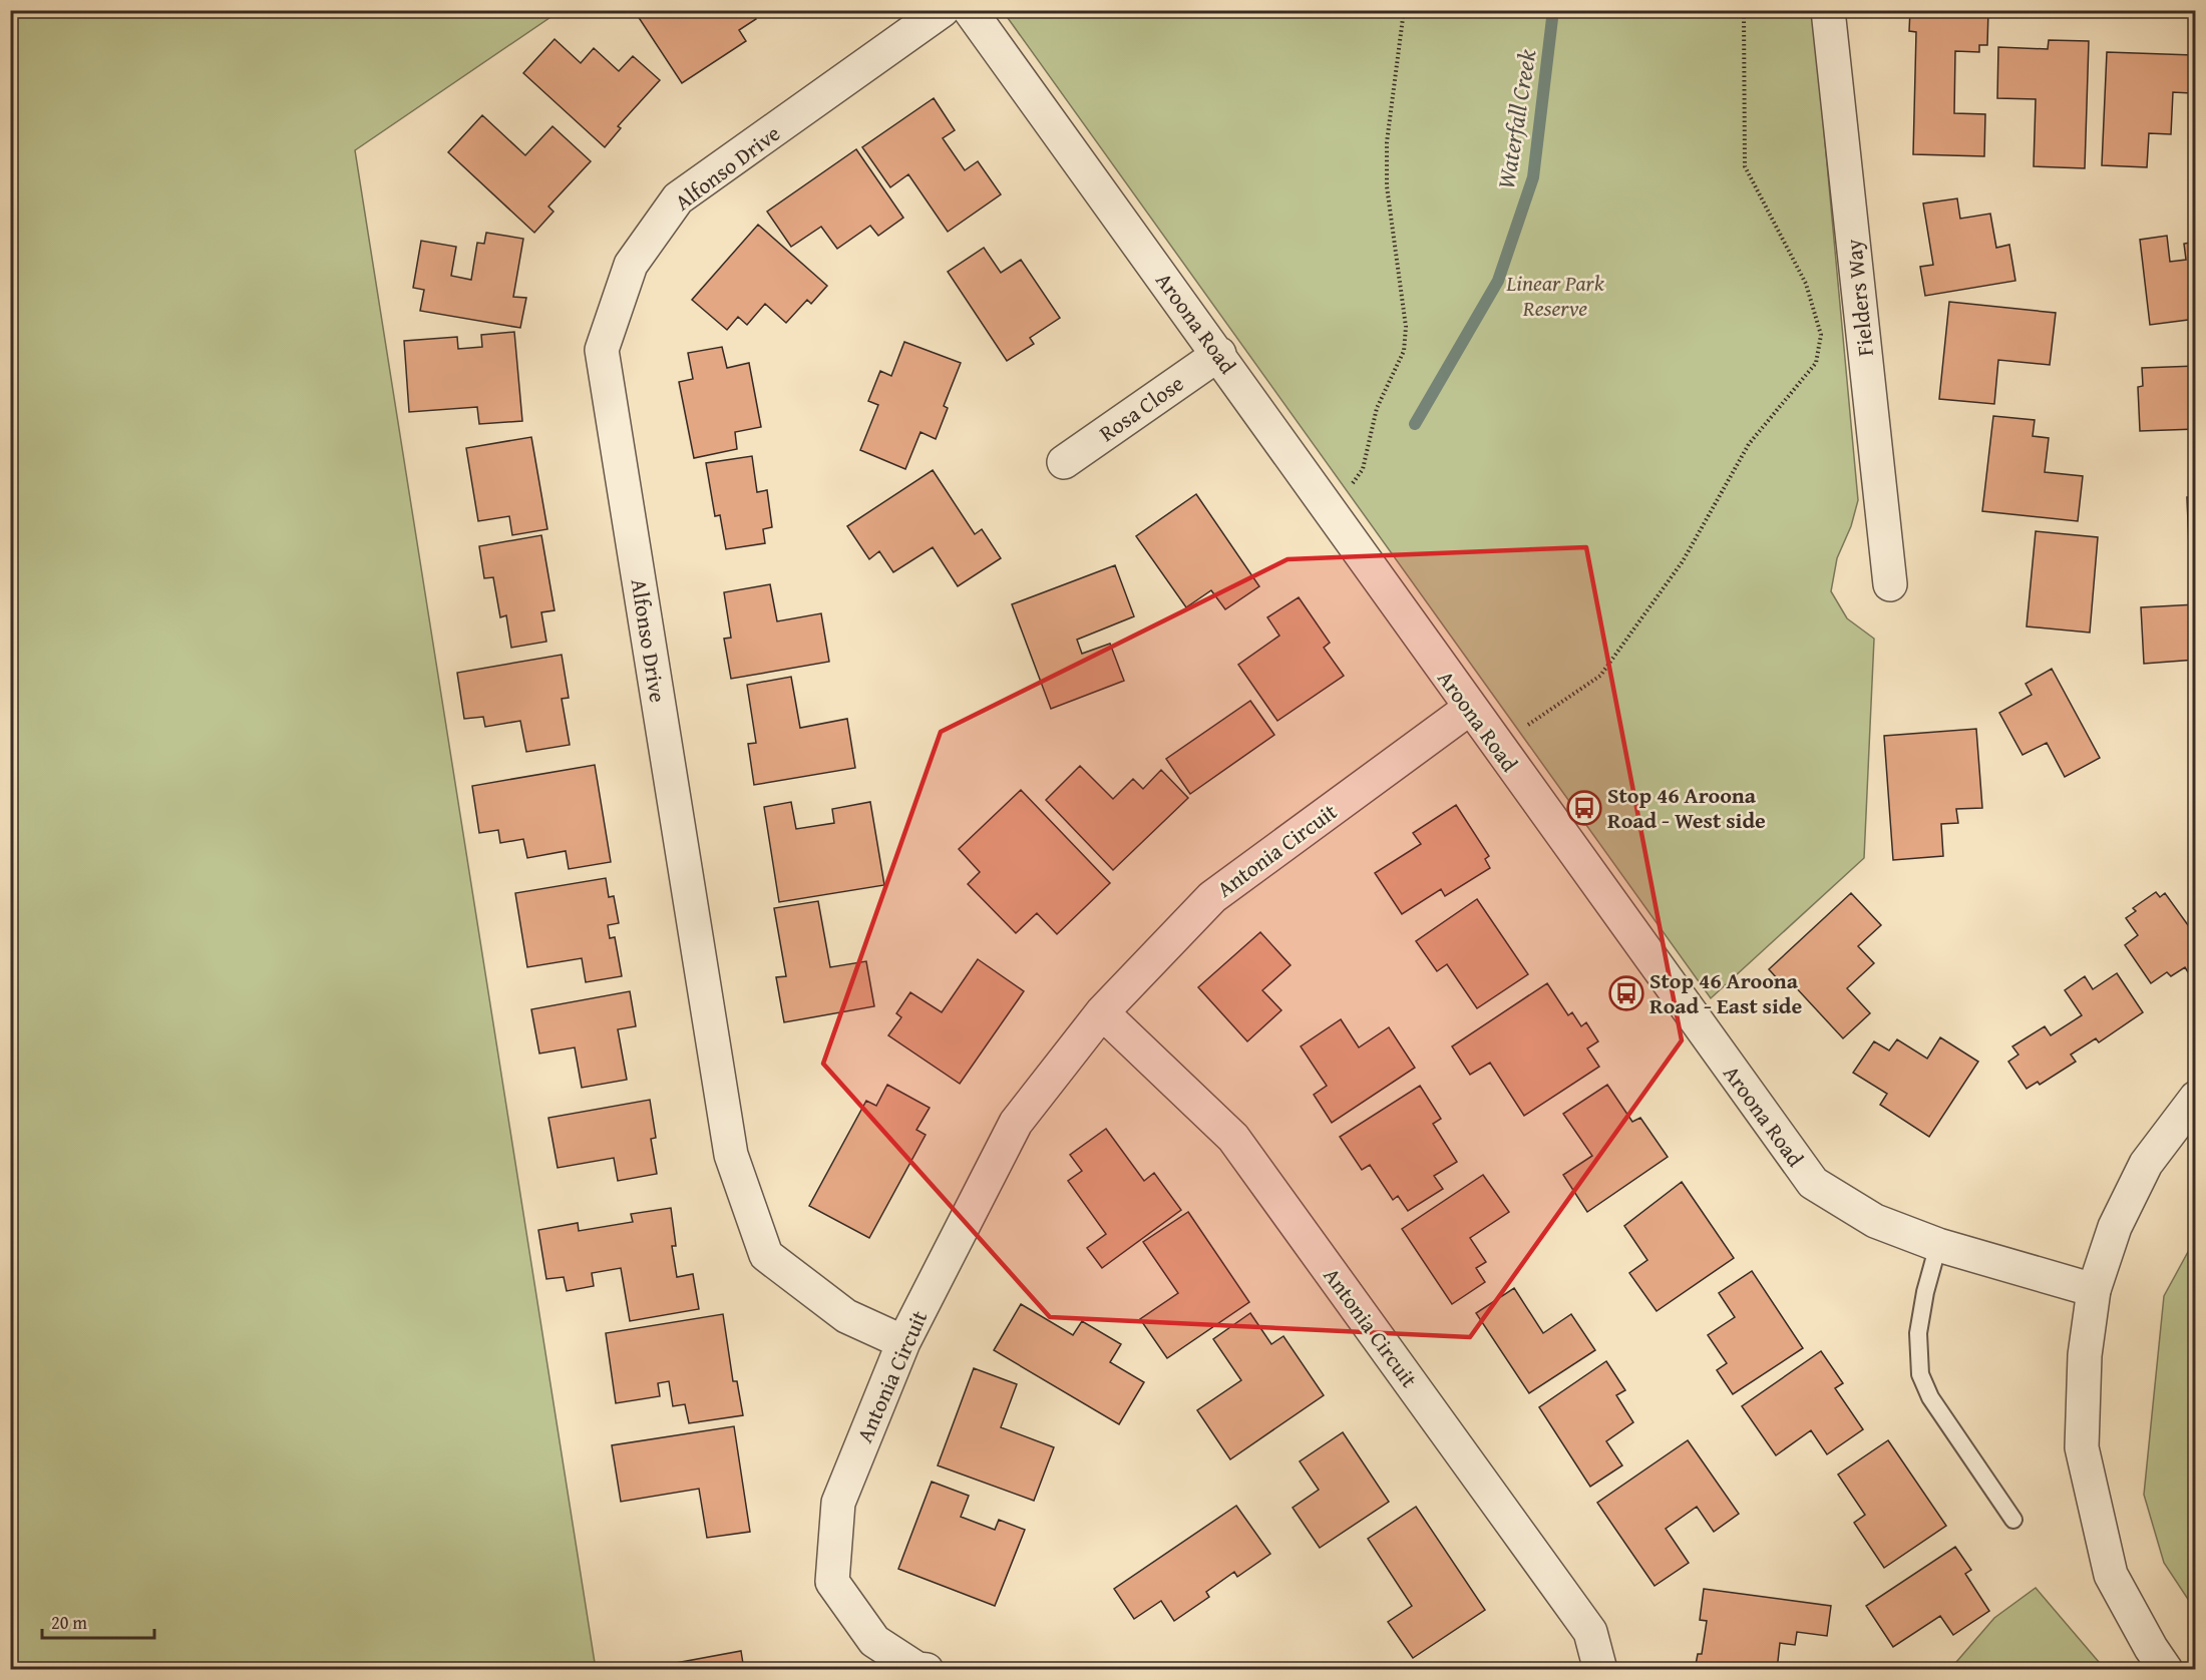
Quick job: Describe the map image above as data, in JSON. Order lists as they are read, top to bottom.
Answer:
{
  "streets": {
    "street": [
      "Alfonso Drive",
      "Fielders Way",
      "Aroona Road",
      "Rosa Close",
      "Antonia Circuit"
    ]
  },
  "crossings": [
    ["Alfonso Drive", "Antonia Circuit"],
    ["Aroona Road", "Rosa Close"],
    ["Aroona Road", "Antonia Circuit"]
  ],
  "water": ["Waterfall Creek"],
  "parks": ["Linear Park Reserve"],
  "places": {
    "bus stop": ["Stop 46 Aroona Road - West side", "Stop 46 Aroona Road - East side"]
  },
  "scale_bar": "20 m"
}
